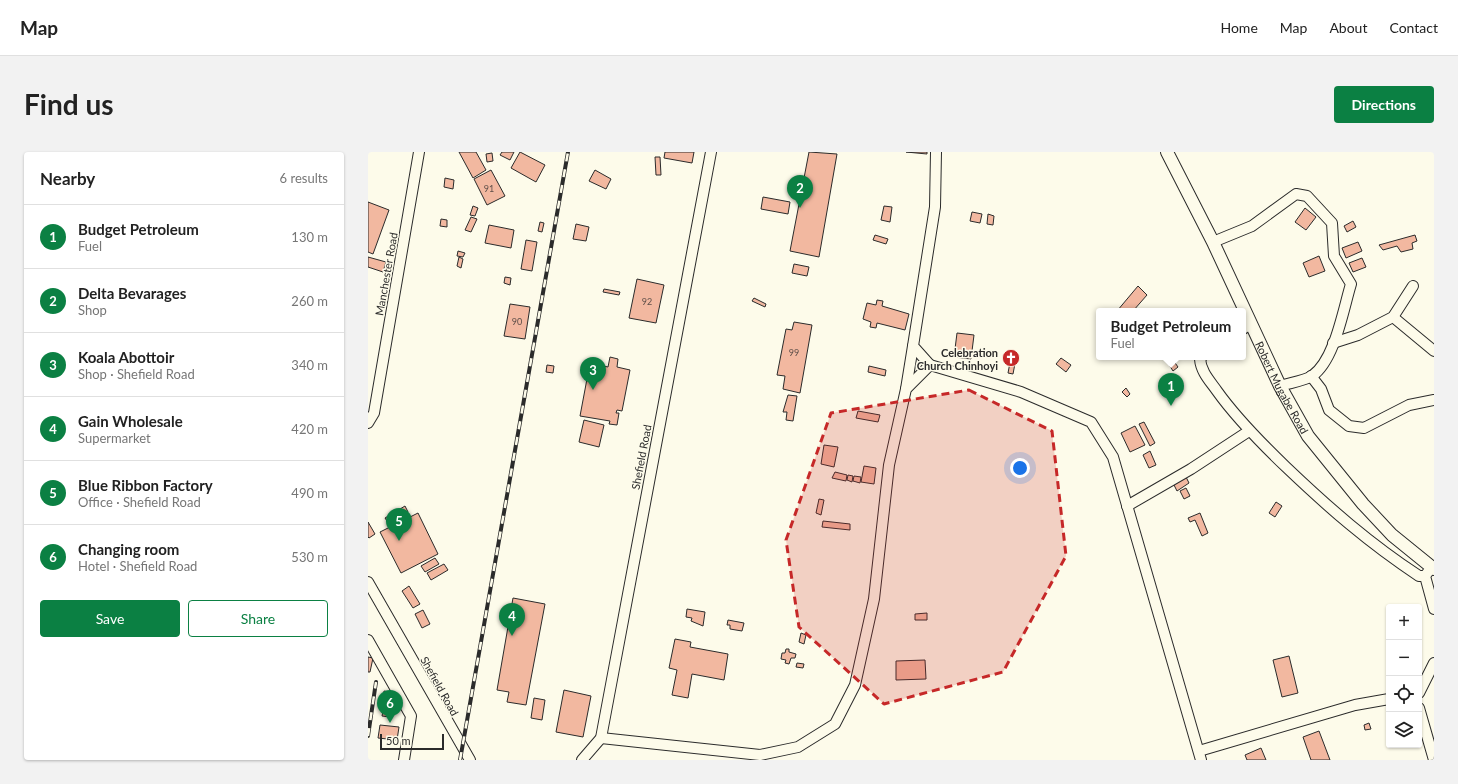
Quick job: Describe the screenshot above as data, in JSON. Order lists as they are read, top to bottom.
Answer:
{
  "streets": {
    "main road": ["Robert Mugabe Road"],
    "street": ["Manchester Road", "Shefield Road"]
  },
  "places": {
    "church": ["Celebration Church Chinhoyi"]
  },
  "house_numbers": [
    "91",
    "92",
    "90",
    "99"
  ],
  "scale_bar": "50 m",
  "page": {
    "header": "Map",
    "nav": [
      "Home",
      "Map",
      "About",
      "Contact"
    ],
    "buttons": [
      "Directions",
      ["Save", "Share"]
    ],
    "title": "Find us",
    "heading": ["Nearby", "6 results"],
    "pins": [
      "2",
      "3",
      "1",
      "5",
      "4",
      "6"
    ],
    "list": [
      {
        "mark": "1",
        "name": "Budget Petroleum",
        "note": "Fuel",
        "value": "130 m"
      },
      {
        "mark": "2",
        "name": "Delta Bevarages",
        "note": "Shop",
        "value": "260 m"
      },
      {
        "mark": "3",
        "name": "Koala Abottoir",
        "note": "Shop · Shefield Road",
        "value": "340 m"
      },
      {
        "mark": "4",
        "name": "Gain Wholesale",
        "note": "Supermarket",
        "value": "420 m"
      },
      {
        "mark": "5",
        "name": "Blue Ribbon Factory",
        "note": "Office · Shefield Road",
        "value": "490 m"
      },
      {
        "mark": "6",
        "name": "Changing room",
        "note": "Hotel · Shefield Road",
        "value": "530 m"
      }
    ],
    "popup": ["Budget Petroleum", "Fuel"],
    "map_buttons": ["+", "−"],
    "scale": "50 m"
  }
}
